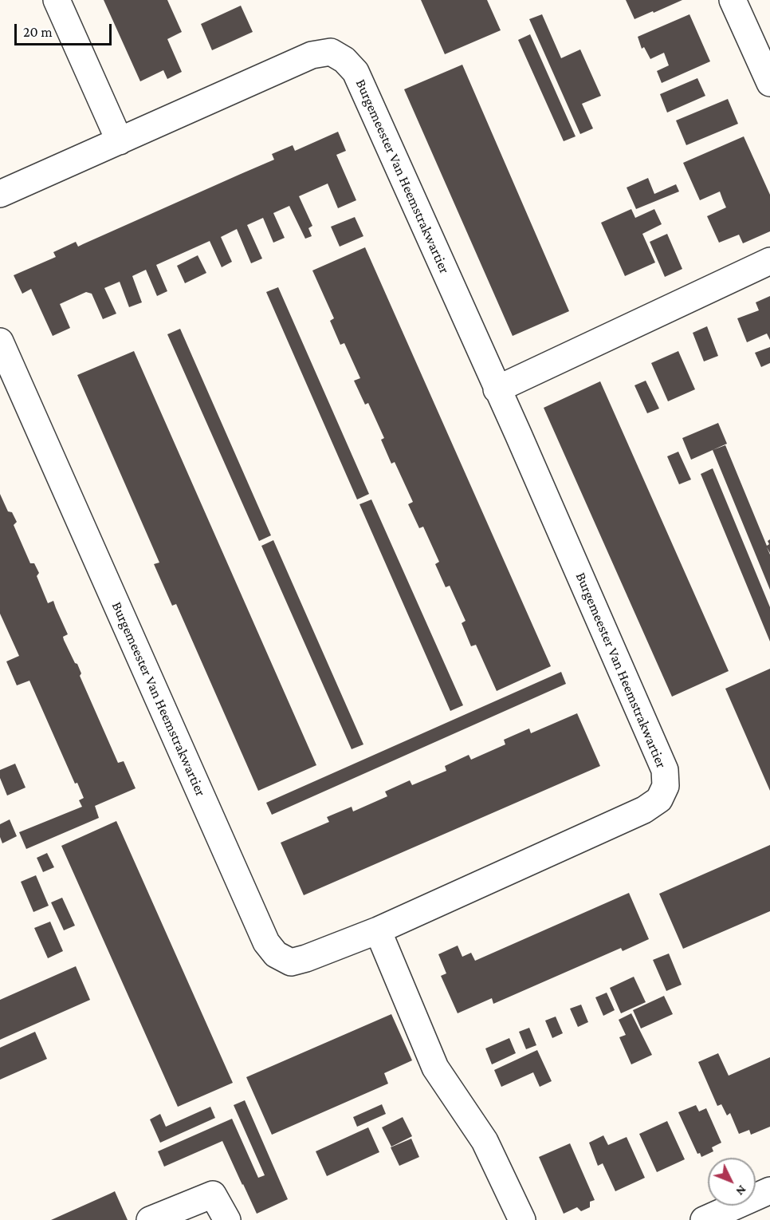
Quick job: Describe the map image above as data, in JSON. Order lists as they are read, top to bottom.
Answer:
{
  "streets": {
    "street": ["Burgemeester Van Heemstrakwartier"]
  },
  "scale_bar": "20 m",
  "north": "bottom right"
}
